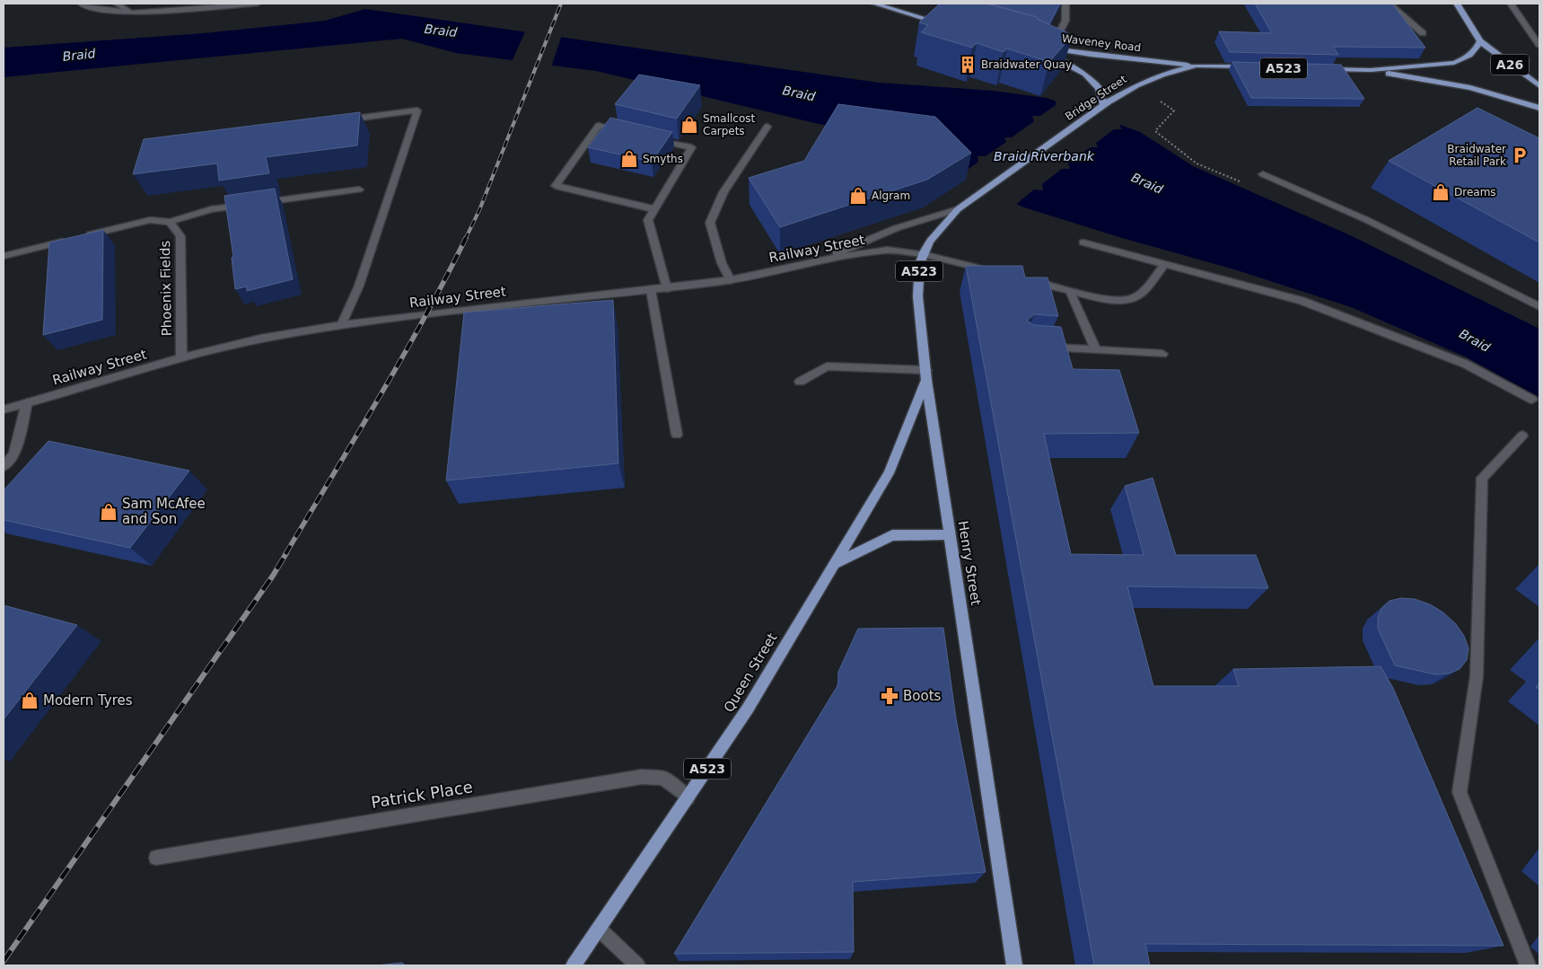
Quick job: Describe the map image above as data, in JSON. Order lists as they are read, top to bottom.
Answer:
{
  "streets": {
    "main road": [
      "Waveney Road",
      "A26",
      "A523",
      "Bridge Street",
      "Henry Street",
      "Queen Street"
    ],
    "street": ["Railway Street", "Phoenix Fields", "Patrick Place"]
  },
  "crossings": [
    ["Waveney Road", "Bridge Street"],
    ["A26", "A523"],
    ["Bridge Street", "Henry Street"],
    ["Railway Street", "Phoenix Fields"],
    ["Railway Street", "Henry Street"],
    ["Henry Street", "Queen Street"],
    ["Queen Street", "Patrick Place"]
  ],
  "water": ["Braid", "Braid Riverbank"],
  "places": {
    "building": ["Braidwater Quay"],
    "shop": [
      "Smallcost Carpets",
      "Smyths",
      "Dreams",
      "Algram",
      "Sam McAfee and Son",
      "Modern Tyres"
    ],
    "parking": ["Braidwater Retail Park"],
    "pharmacy": ["Boots"]
  }
}
